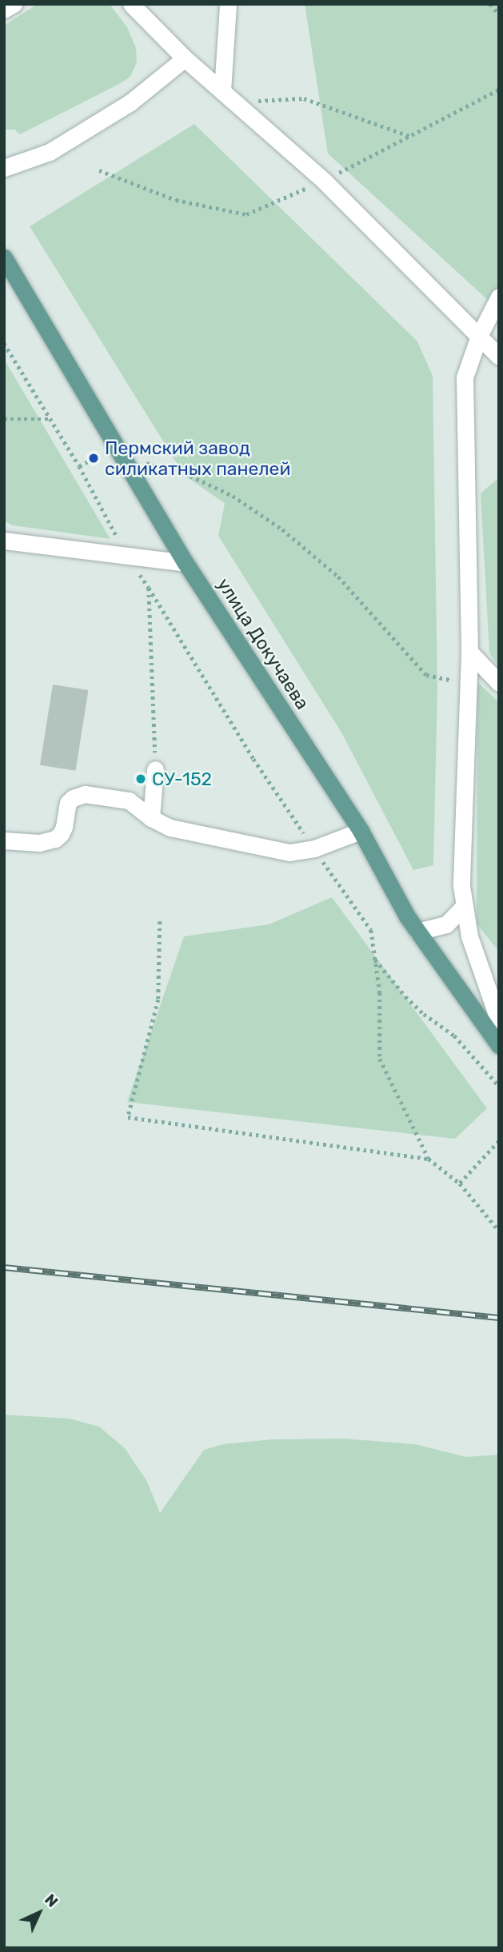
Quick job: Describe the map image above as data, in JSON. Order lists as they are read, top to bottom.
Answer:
{
  "streets": {
    "main road": ["улица Докучаева"]
  },
  "places": ["Пермский завод силикатных панелей", "СУ-152"],
  "north": "top right"
}
